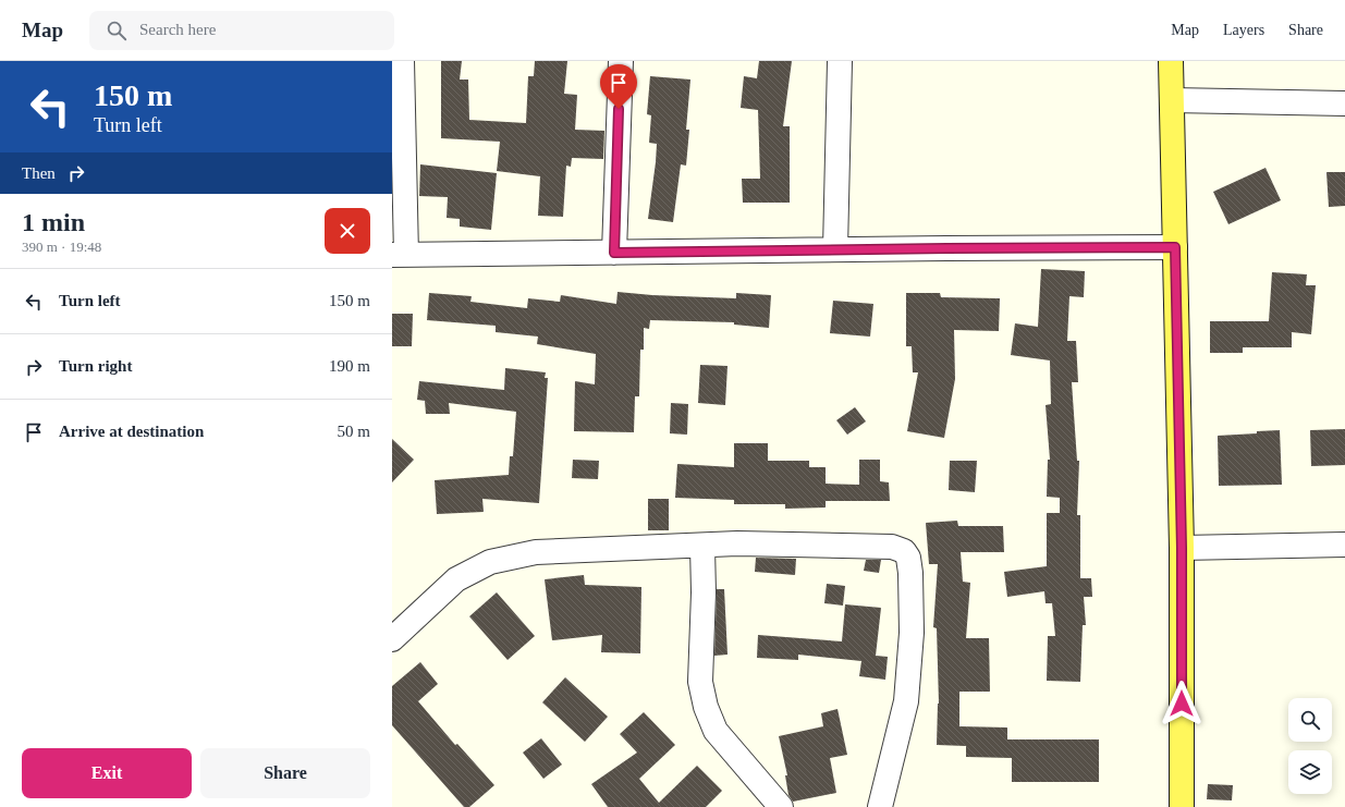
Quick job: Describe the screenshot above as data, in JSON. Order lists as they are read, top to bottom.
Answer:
{
  "page": {
    "header": "Map",
    "search": "Search here",
    "nav": ["Map", "Layers", "Share"],
    "turn": ["150 m", "Turn left"],
    "then": "Then",
    "heading": ["1 min", "390 m · 19:48"],
    "list": [
      {
        "name": "Turn left",
        "value": "150 m"
      },
      {
        "name": "Turn right",
        "value": "190 m"
      },
      {
        "name": "Arrive at destination",
        "value": "50 m"
      }
    ],
    "buttons": ["Exit", "Share"]
  }
}
